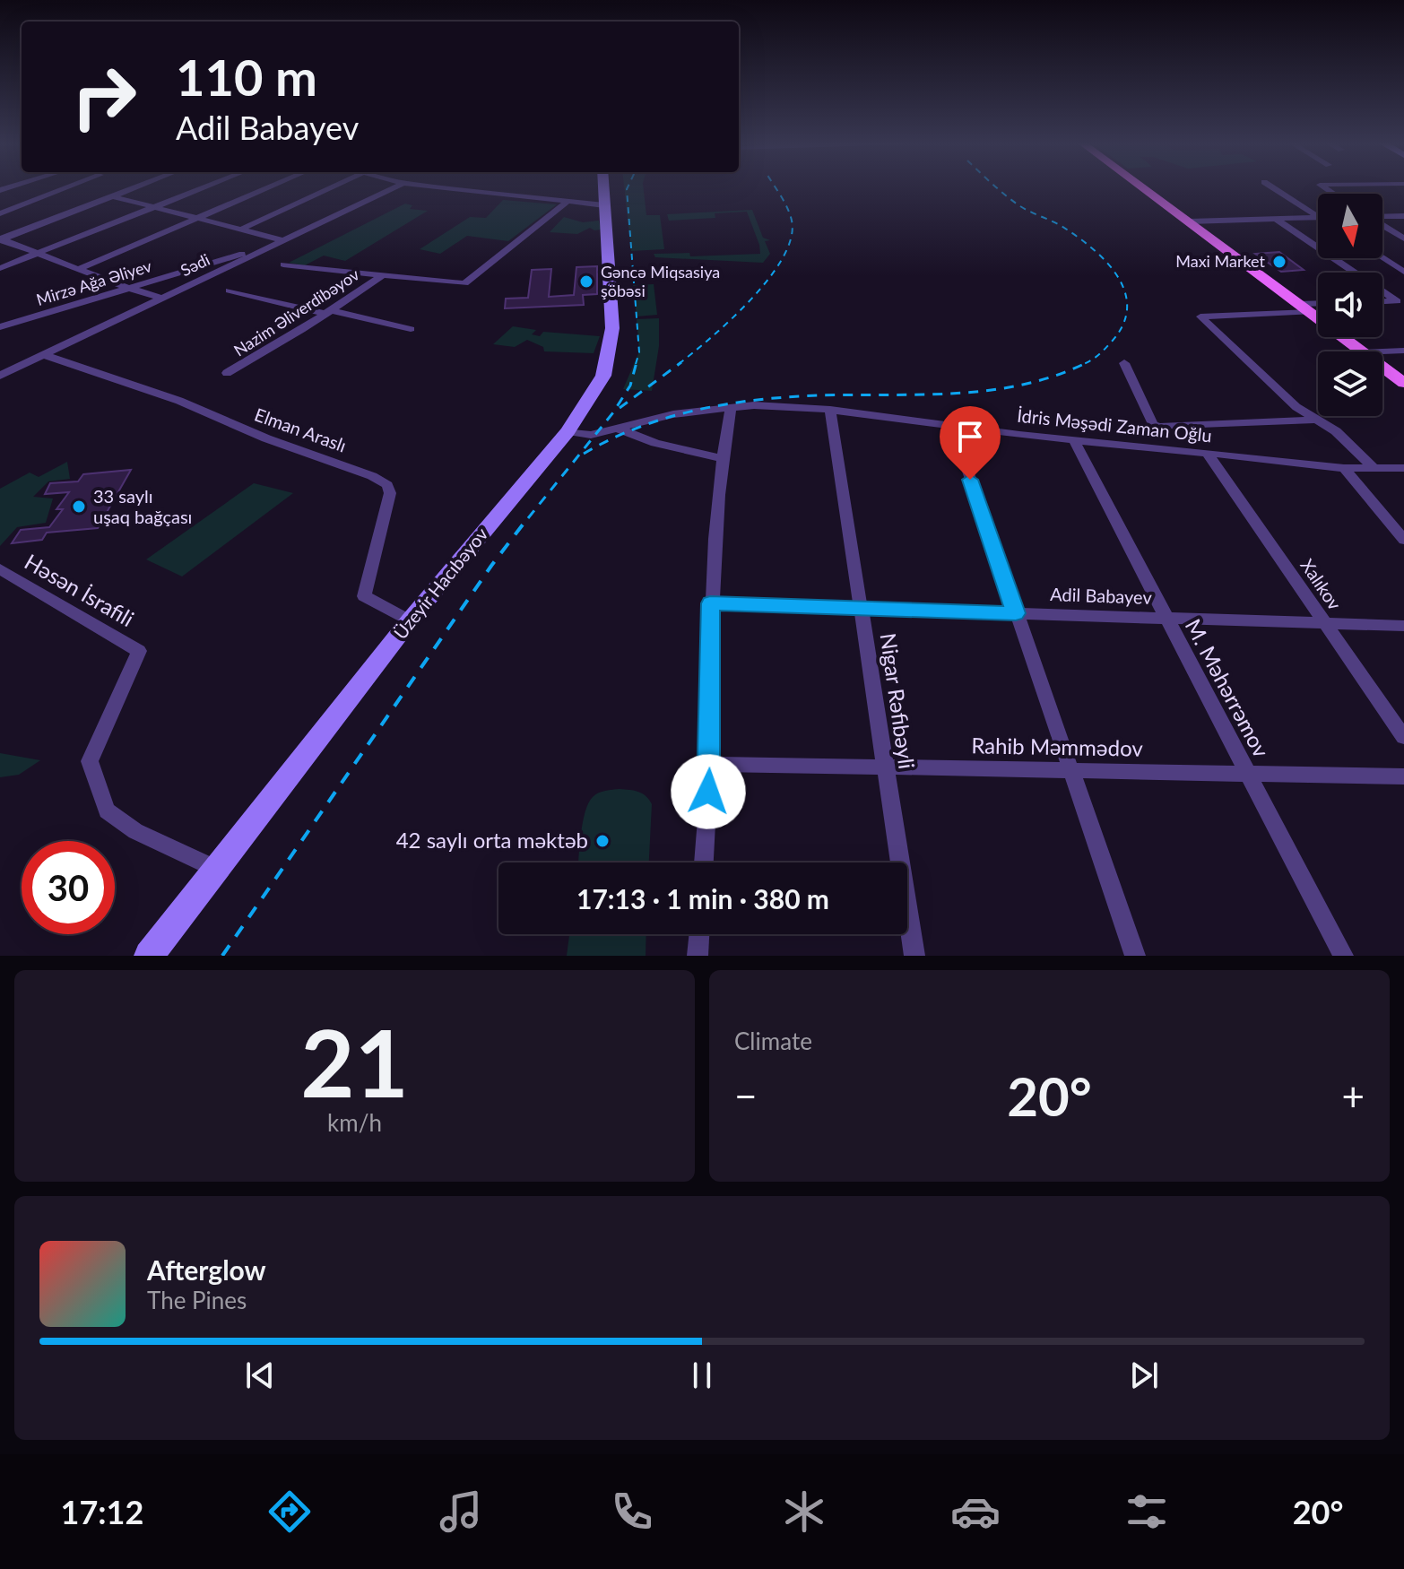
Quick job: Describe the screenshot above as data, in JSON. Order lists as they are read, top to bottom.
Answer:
{
  "streets": {
    "main road": ["Üzeyir Hacıbəyov"],
    "street": [
      "Sədi",
      "Mirzə Ağa Əliyev",
      "Nazim Əliverdibəyov",
      "İdris Məşədi Zaman Oğlu",
      "Elman Araslı",
      "Xalıkov",
      "Həsən İsrafili",
      "Adil Babayev",
      "M. Məhərrəmov",
      "Nigar Rəfibəyli",
      "Rahib Məmmədov"
    ]
  },
  "crossings": [
    ["Sədi", "Mirzə Ağa Əliyev"],
    ["Sədi", "Elman Araslı"],
    ["İdris Məşədi Zaman Oğlu", "Üzeyir Hacıbəyov"],
    ["İdris Məşədi Zaman Oğlu", "Xalıkov"],
    ["İdris Məşədi Zaman Oğlu", "M. Məhərrəmov"],
    ["İdris Məşədi Zaman Oğlu", "Nigar Rəfibəyli"],
    ["Elman Araslı", "Üzeyir Hacıbəyov"],
    ["Üzeyir Hacıbəyov", "Həsən İsrafili"],
    ["Xalıkov", "Adil Babayev"],
    ["Adil Babayev", "M. Məhərrəmov"],
    ["Adil Babayev", "Nigar Rəfibəyli"],
    ["M. Məhərrəmov", "Rahib Məmmədov"],
    ["Nigar Rəfibəyli", "Rahib Məmmədov"]
  ],
  "places": [
    "Maxi Market",
    "Gəncə Miqsasiya şöbəsi",
    "33 saylı uşaq bağçası",
    "42 saylı orta məktəb"
  ],
  "north": "bottom",
  "page": {
    "turn": ["110 m", "Adil Babayev"],
    "limit": "30",
    "trip": "17:13 · 1 min · 380 m",
    "tile": [
      ["21", "km/h"],
      "Climate"
    ],
    "heat": ["−", "20°", "+"],
    "song": ["Afterglow", "The Pines"],
    "tabs": ["17:12", "20°"]
  }
}
